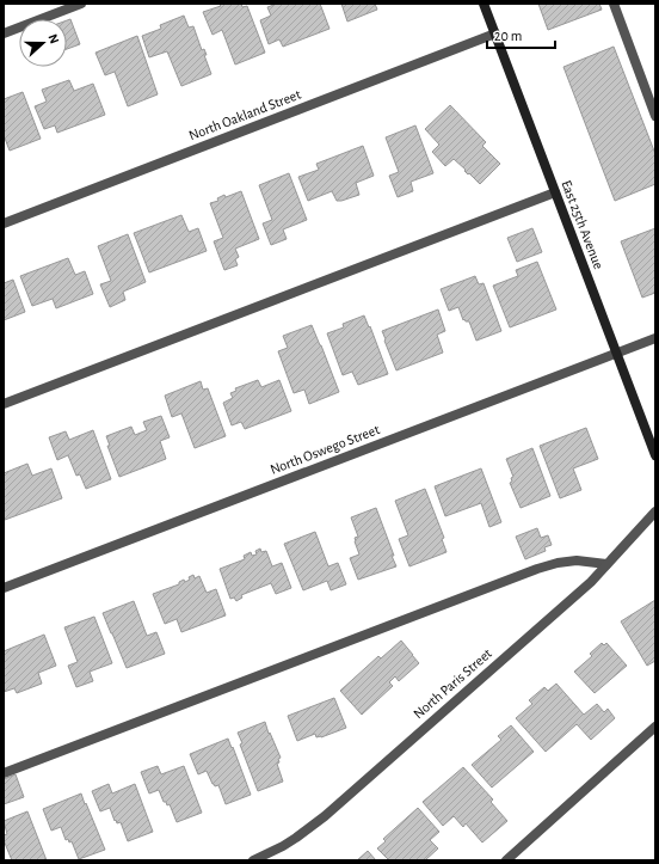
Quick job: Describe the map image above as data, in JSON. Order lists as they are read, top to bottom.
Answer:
{
  "streets": {
    "street": [
      "North Oakland Street",
      "East 25th Avenue",
      "North Oswego Street",
      "North Paris Street"
    ]
  },
  "crossings": [
    ["North Oakland Street", "East 25th Avenue"],
    ["East 25th Avenue", "North Oswego Street"]
  ],
  "scale_bar": "20 m",
  "north": "right"
}
